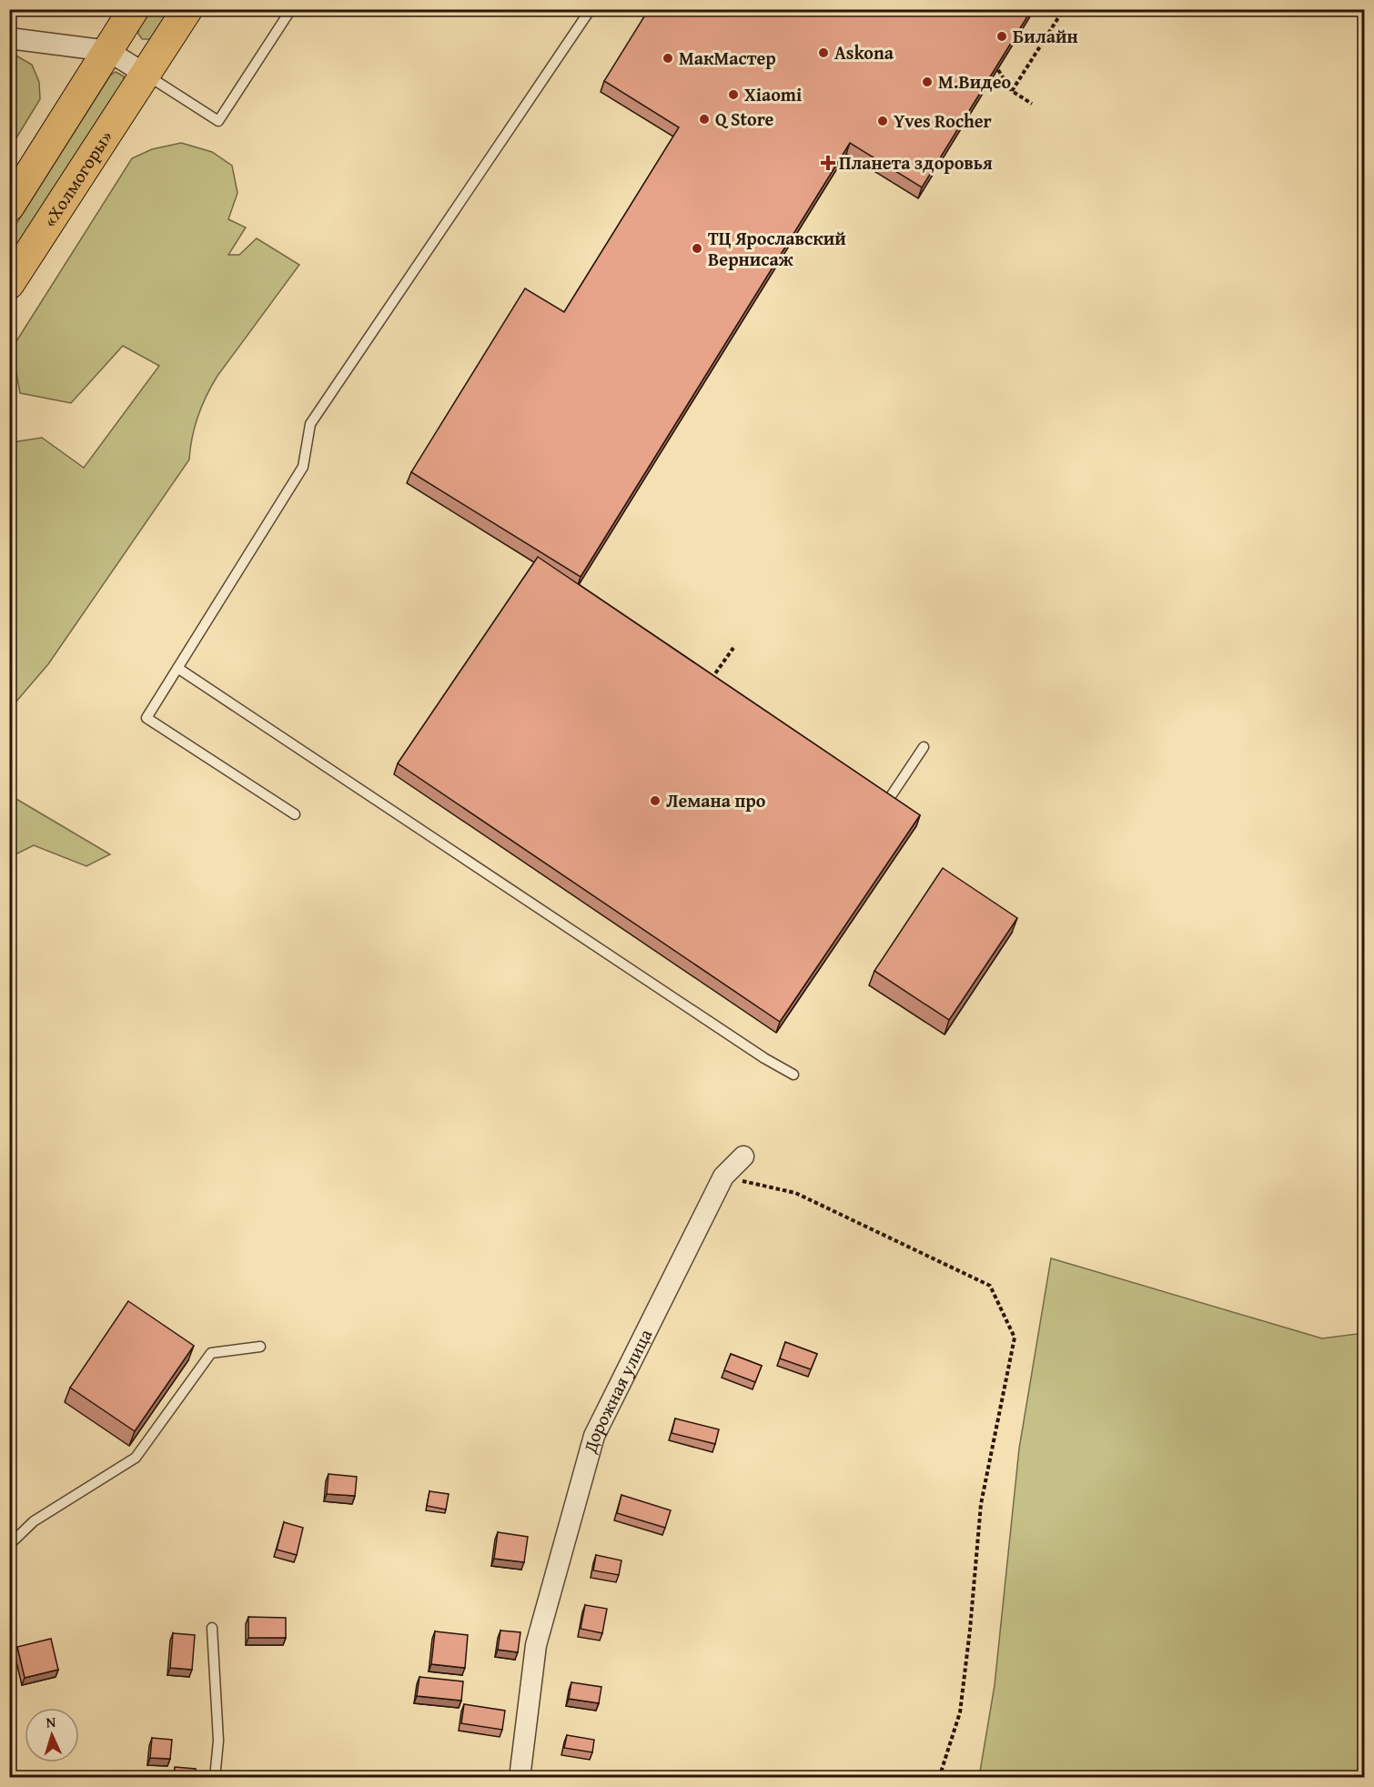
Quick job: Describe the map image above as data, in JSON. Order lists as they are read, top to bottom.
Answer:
{
  "streets": {
    "highway": ["«Холмогоры»"],
    "street": ["Дорожная улица"]
  },
  "places": {
    "other": [
      "Билайн",
      "Askona",
      "МакМастер",
      "М.Видео",
      "Xiaomi",
      "Q Store",
      "Yves Rocher",
      "ТЦ Ярославский Вернисаж",
      "Лемана про"
    ],
    "health": ["Планета здоровья"]
  },
  "north": "top"
}
